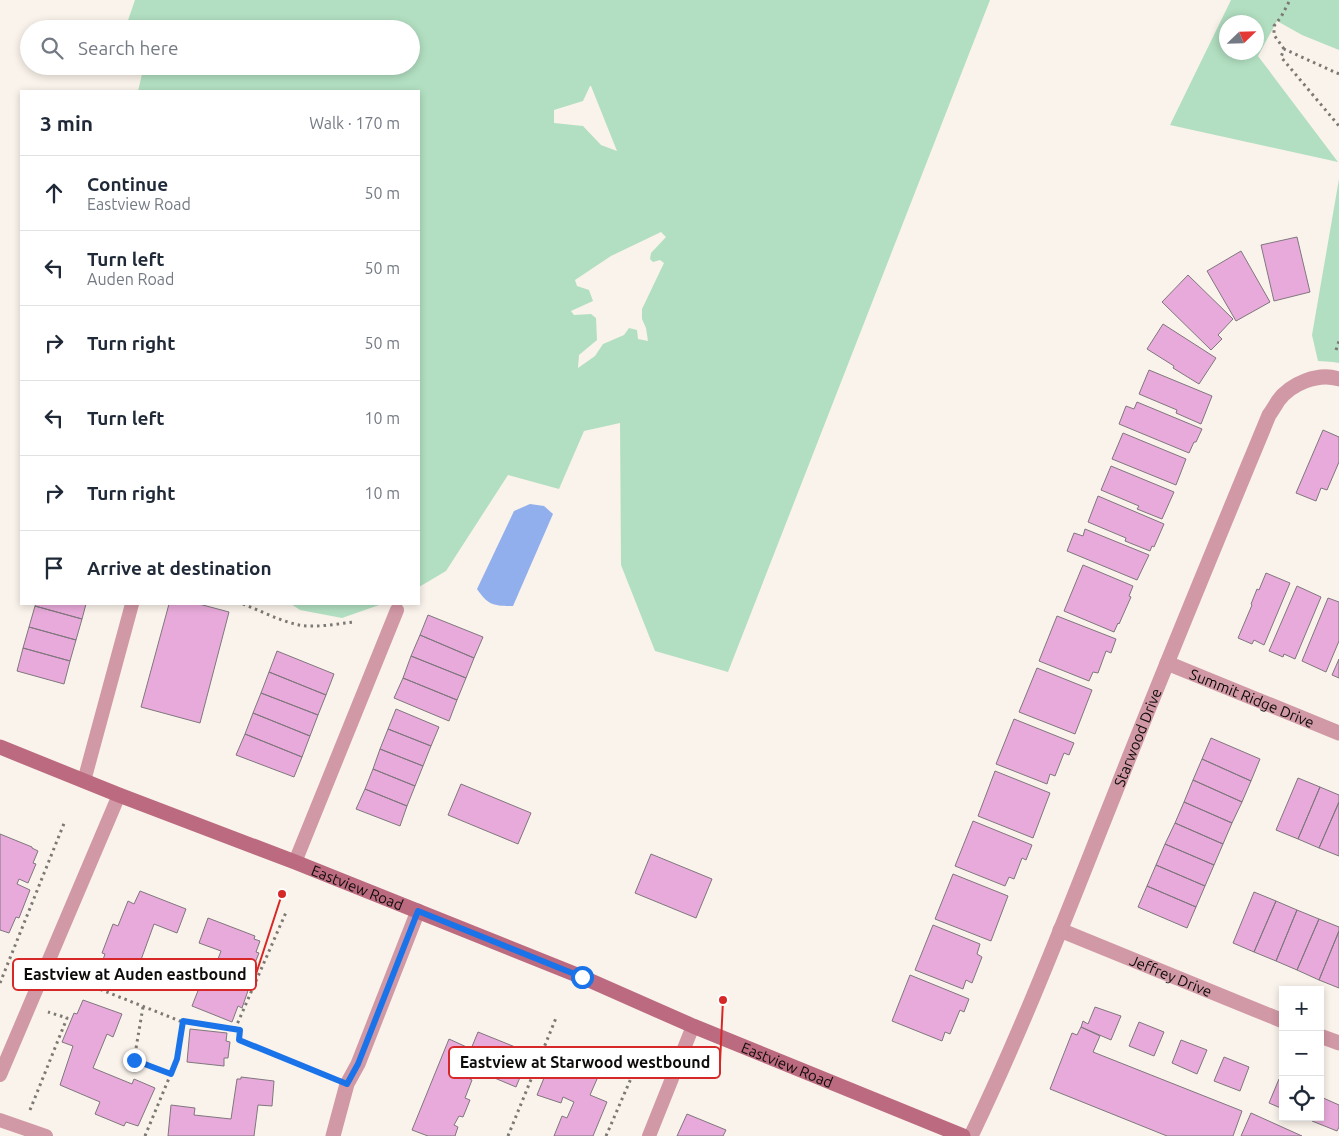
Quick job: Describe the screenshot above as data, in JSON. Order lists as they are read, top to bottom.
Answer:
{
  "streets": {
    "main road": ["Eastview Road"],
    "street": ["Summit Ridge Drive", "Starwood Drive", "Jeffrey Drive"]
  },
  "crossings": [
    ["Summit Ridge Drive", "Starwood Drive"],
    ["Starwood Drive", "Jeffrey Drive"]
  ],
  "places": ["Eastview at Auden eastbound", "Eastview at Starwood westbound"],
  "north": "top right",
  "page": {
    "search": "Search here",
    "heading": ["3 min", "Walk · 170 m"],
    "list": [
      ["Continue", "Eastview Road", "50 m"],
      ["Turn left", "Auden Road", "50 m"],
      ["Turn right", "50 m"],
      ["Turn left", "10 m"],
      ["Turn right", "10 m"],
      "Arrive at destination"
    ],
    "map_buttons": ["+", "−"]
  }
}
